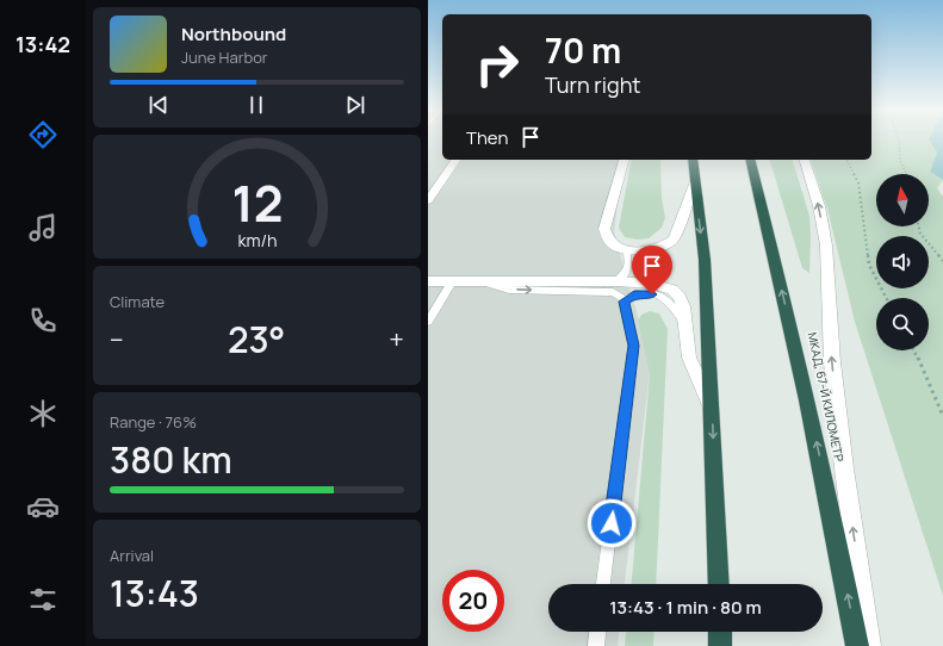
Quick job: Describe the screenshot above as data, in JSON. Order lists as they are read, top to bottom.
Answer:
{
  "streets": {
    "highway": ["МКАД, 67-Й КИЛОМЕТР"]
  },
  "north": "top",
  "page": {
    "tabs": "13:42",
    "turn": ["70 m", "Turn right"],
    "song": ["Northbound", "June Harbor"],
    "then": "Then",
    "tile": [
      "Climate",
      ["Range · 76%", "380 km"],
      ["Arrival", "13:43"]
    ],
    "heat": ["−", "23°", "+"],
    "limit": "20",
    "trip": "13:43 · 1 min · 80 m",
    "gauge": ["12", "km/h"]
  }
}
